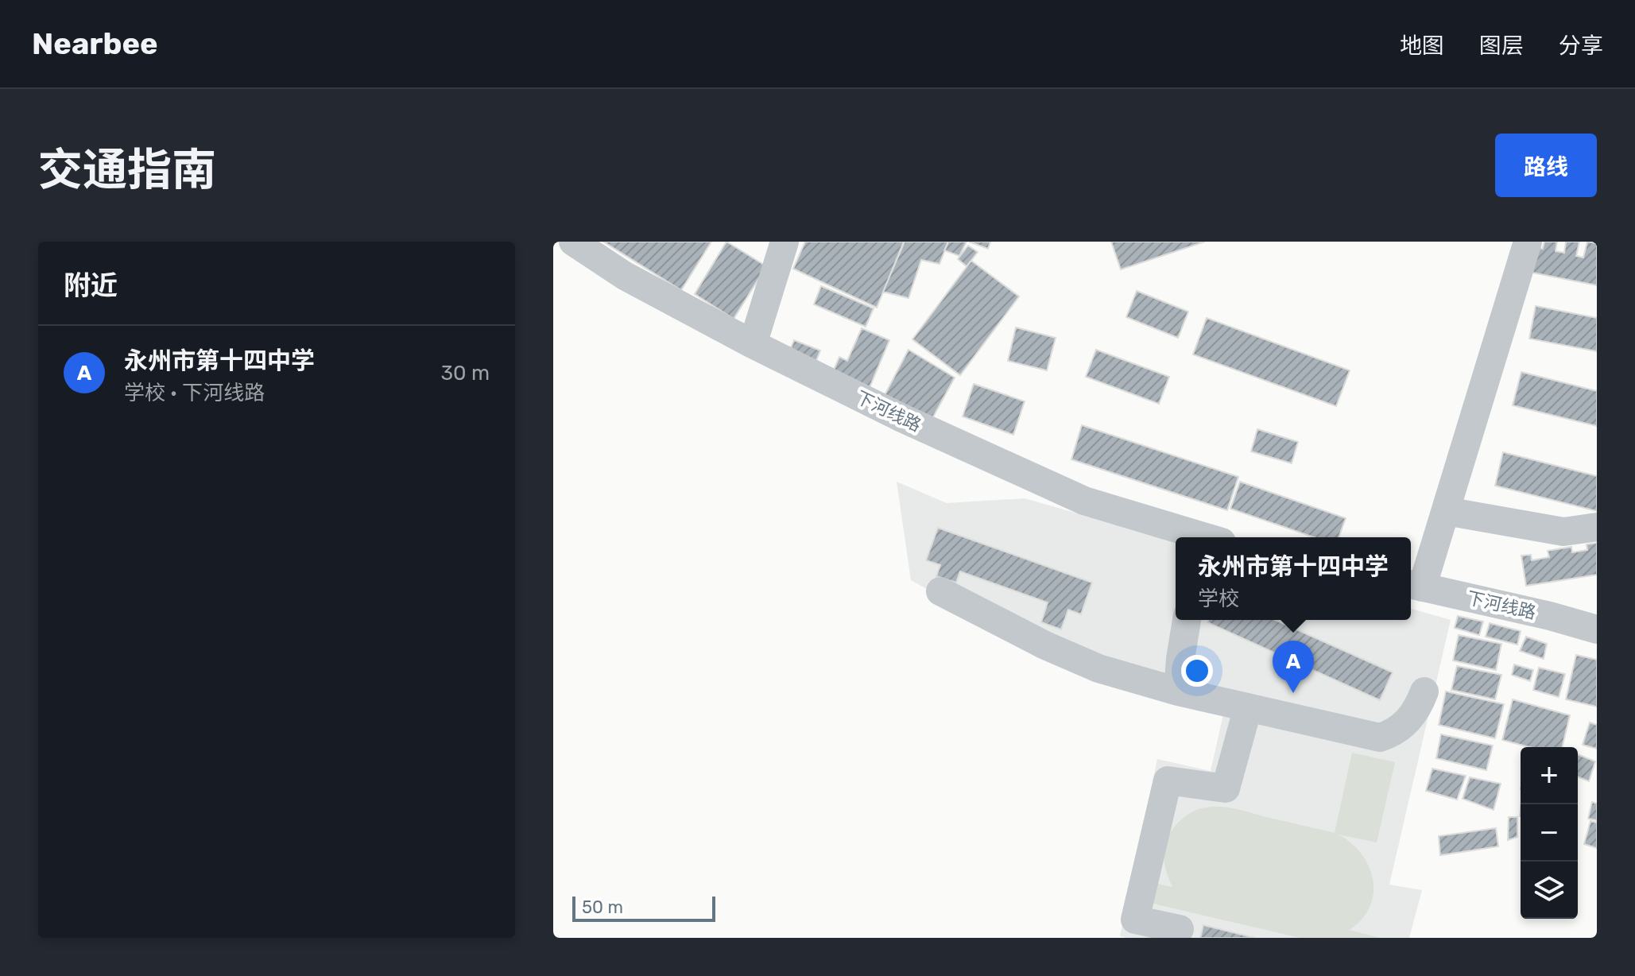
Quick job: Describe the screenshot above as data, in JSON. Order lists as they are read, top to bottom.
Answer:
{
  "streets": {
    "street": ["下河线路"]
  },
  "scale_bar": "50 m",
  "page": {
    "header": "Nearbee",
    "nav": ["地图", "图层", "分享"],
    "title": "交通指南",
    "buttons": "路线",
    "heading": "附近",
    "list": [
      {
        "mark": "A",
        "name": "永州市第十四中学",
        "note": "学校 · 下河线路",
        "value": "30 m"
      }
    ],
    "popup": ["永州市第十四中学", "学校"],
    "pins": "A",
    "map_buttons": ["+", "−"],
    "scale": "50 m"
  }
}
